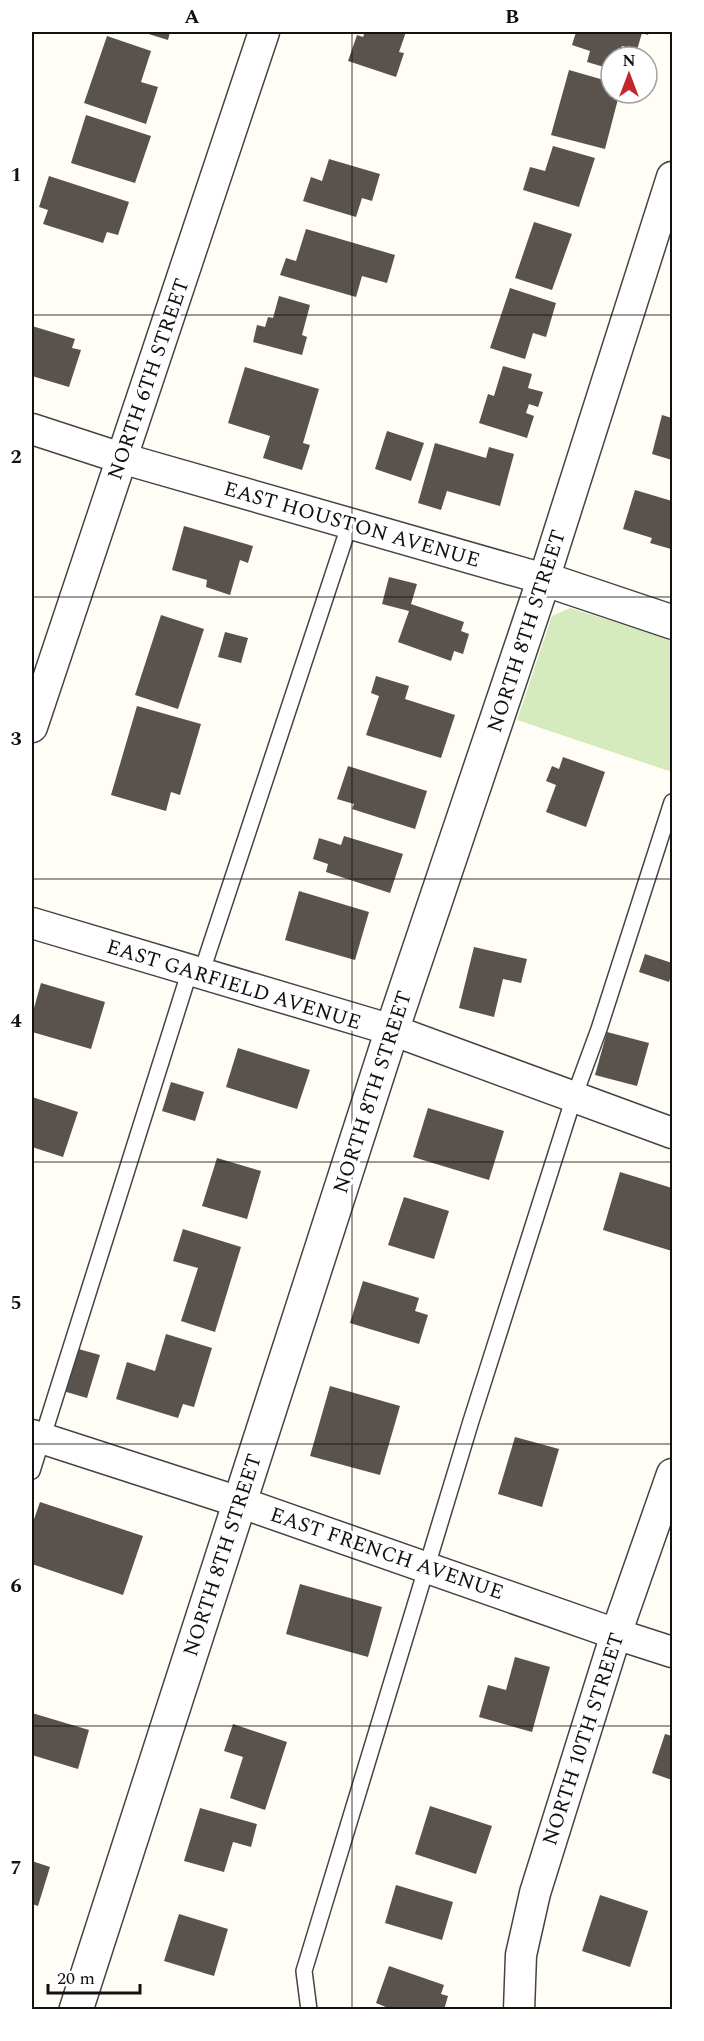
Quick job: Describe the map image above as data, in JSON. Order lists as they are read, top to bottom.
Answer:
{
  "streets": {
    "street": [
      "NORTH 6TH STREET",
      "EAST HOUSTON AVENUE",
      "NORTH 8TH STREET",
      "EAST GARFIELD AVENUE",
      "EAST FRENCH AVENUE",
      "NORTH 10TH STREET"
    ]
  },
  "crossings": [
    ["NORTH 6TH STREET", "EAST HOUSTON AVENUE"],
    ["EAST HOUSTON AVENUE", "NORTH 8TH STREET"],
    ["NORTH 8TH STREET", "EAST GARFIELD AVENUE"],
    ["NORTH 8TH STREET", "EAST FRENCH AVENUE"],
    ["EAST FRENCH AVENUE", "NORTH 10TH STREET"]
  ],
  "scale_bar": "20 m",
  "north": "top",
  "grid": {
    "columns": ["A", "B"],
    "rows": [
      "1",
      "2",
      "3",
      "4",
      "5",
      "6",
      "7"
    ]
  }
}
